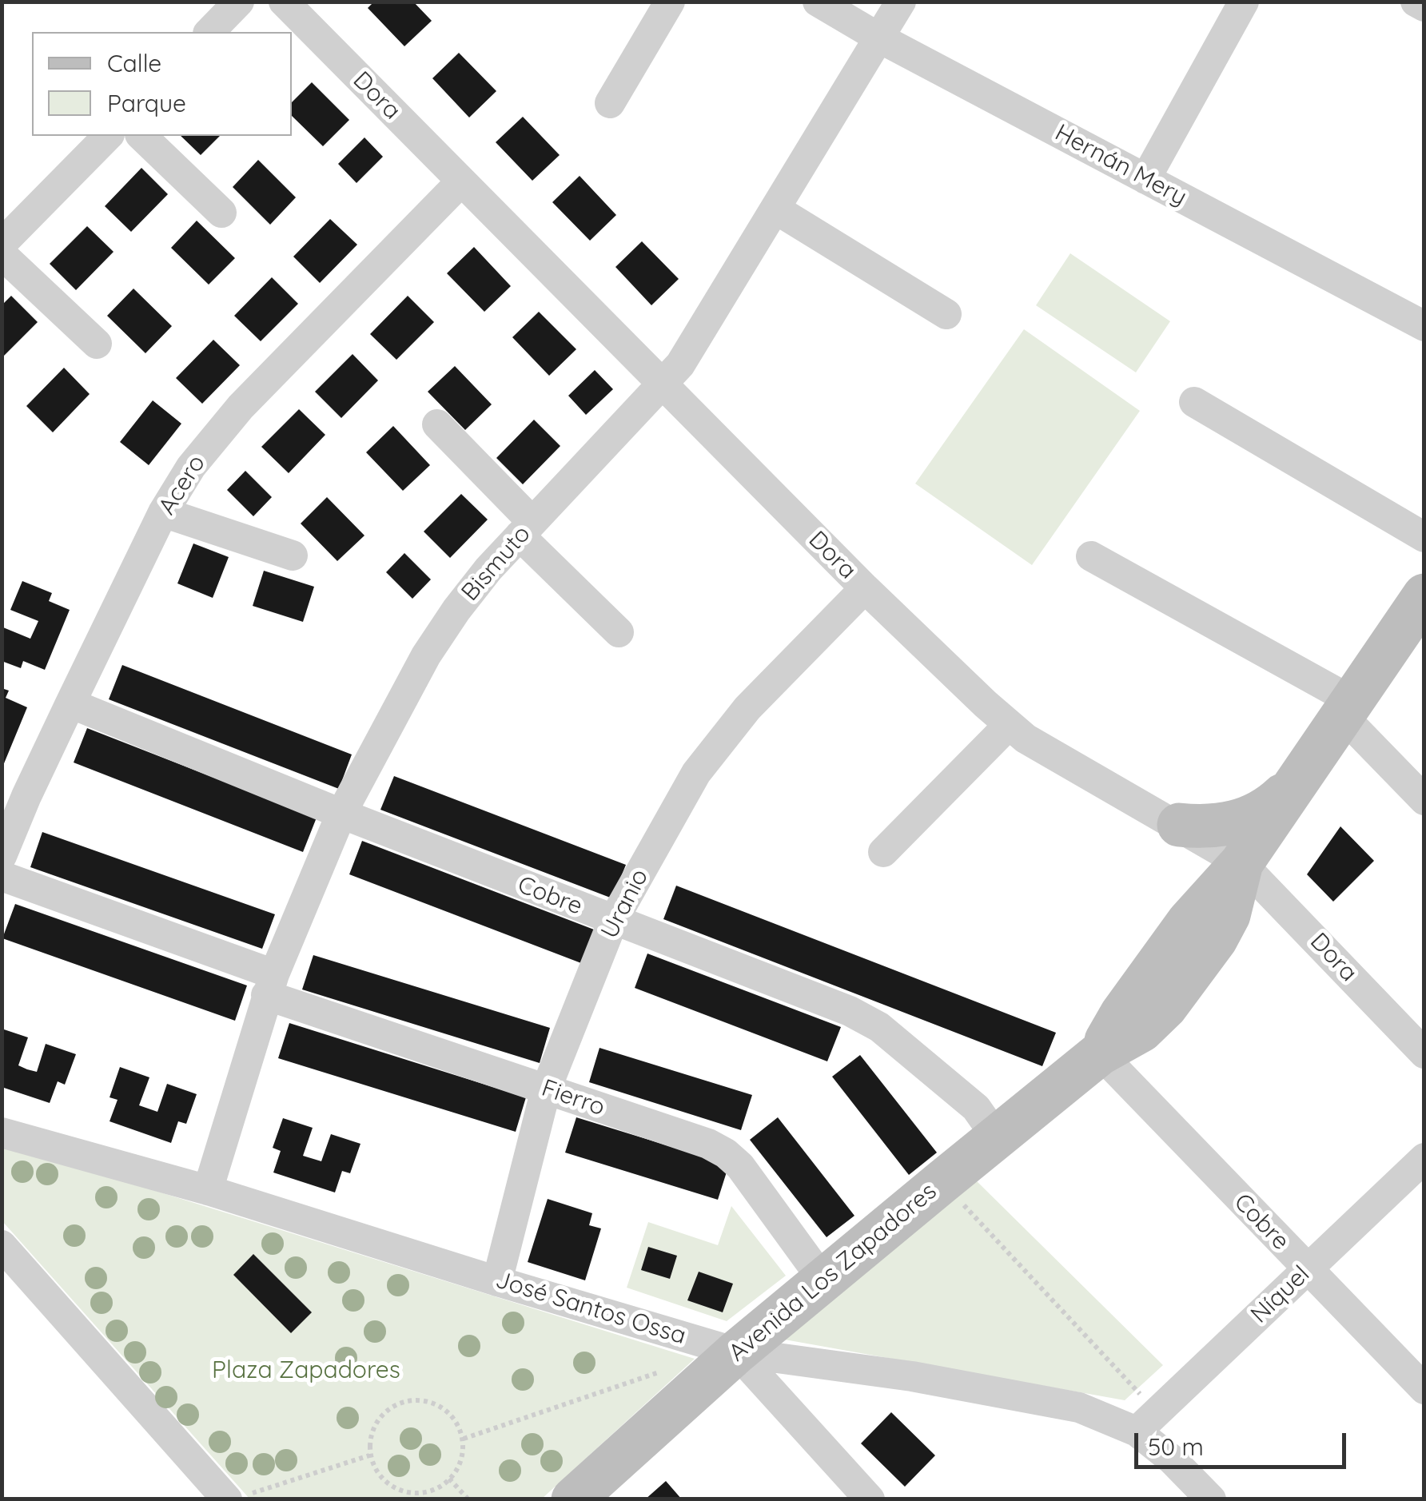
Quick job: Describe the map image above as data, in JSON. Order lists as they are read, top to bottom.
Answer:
{
  "streets": {
    "main road": ["Avenida Los Zapadores"],
    "street": [
      "Dora",
      "Hernán Mery",
      "Acero",
      "Bismuto",
      "Cobre",
      "Uranio",
      "Fierro",
      "Níquel",
      "José Santos Ossa"
    ]
  },
  "crossings": [
    ["Dora", "Acero"],
    ["Dora", "Bismuto"],
    ["Dora", "Uranio"],
    ["Dora", "Avenida Los Zapadores"],
    ["Hernán Mery", "Bismuto"],
    ["Acero", "Cobre"],
    ["Bismuto", "Cobre"],
    ["Bismuto", "Fierro"],
    ["Bismuto", "José Santos Ossa"],
    ["Cobre", "Uranio"],
    ["Cobre", "Avenida Los Zapadores"],
    ["Cobre", "Níquel"],
    ["Uranio", "Fierro"],
    ["Uranio", "José Santos Ossa"],
    ["Fierro", "Avenida Los Zapadores"],
    ["Avenida Los Zapadores", "José Santos Ossa"],
    ["Níquel", "José Santos Ossa"]
  ],
  "parks": ["Plaza Zapadores"],
  "legend": ["Calle", "Parque"],
  "scale_bar": "50 m"
}
